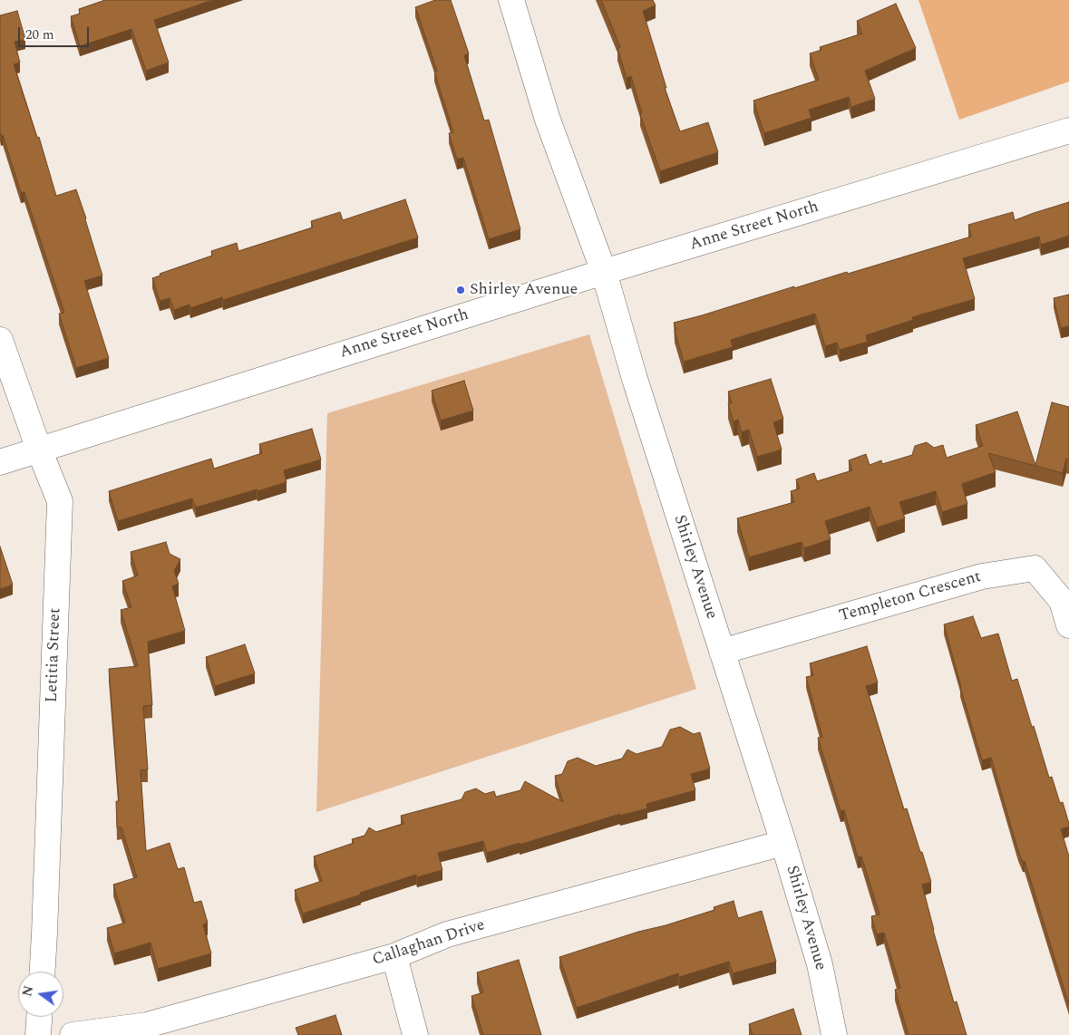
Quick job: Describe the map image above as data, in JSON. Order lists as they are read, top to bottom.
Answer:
{
  "streets": {
    "street": [
      "Anne Street North",
      "Shirley Avenue",
      "Templeton Crescent",
      "Letitia Street",
      "Callaghan Drive"
    ]
  },
  "crossings": [
    ["Anne Street North", "Shirley Avenue"],
    ["Anne Street North", "Letitia Street"],
    ["Shirley Avenue", "Templeton Crescent"],
    ["Shirley Avenue", "Callaghan Drive"]
  ],
  "places": ["Shirley Avenue"],
  "scale_bar": "20 m",
  "north": "left"
}
